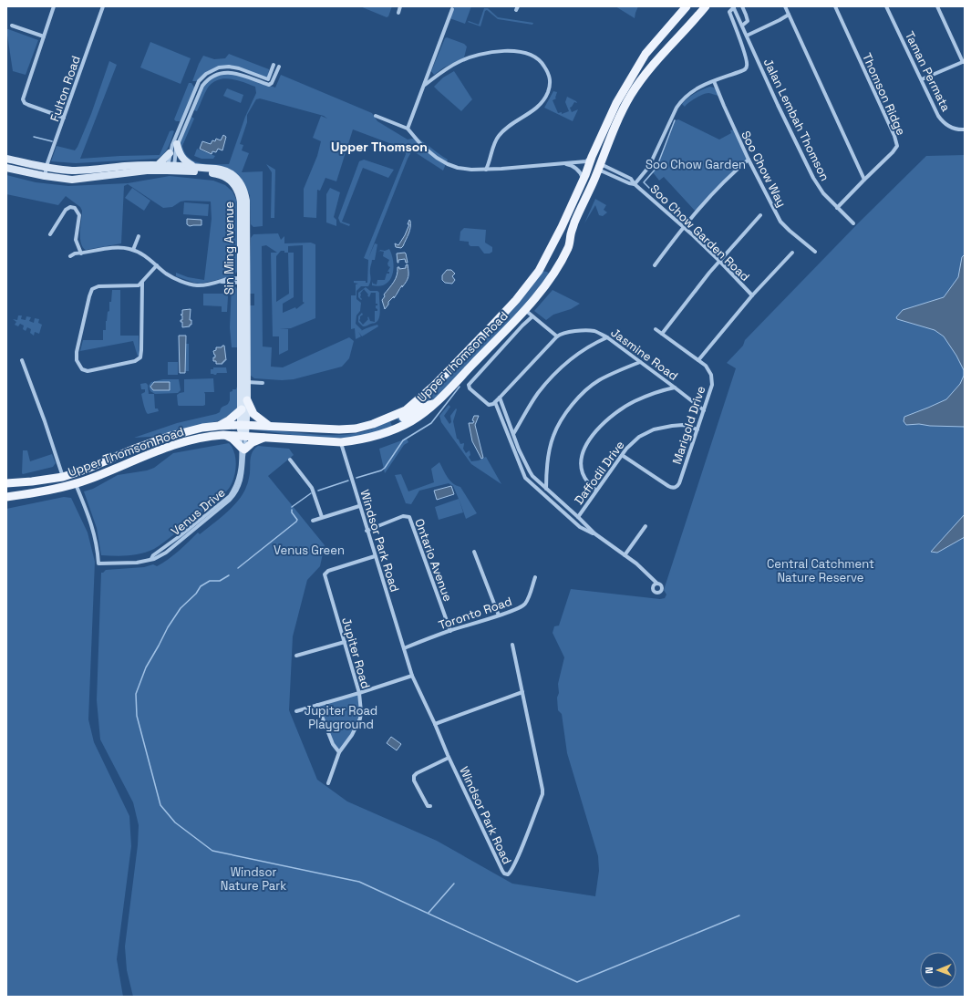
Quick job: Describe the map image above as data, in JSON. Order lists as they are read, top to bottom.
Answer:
{
  "streets": {
    "main road": ["Sin Ming Avenue", "Upper Thomson Road", "Venus Drive"],
    "street": [
      "Taman Permata",
      "Fulton Road",
      "Thomson Ridge",
      "Jalan Lembah Thomson",
      "Soo Chow Way",
      "Soo Chow Garden Road",
      "Jasmine Road",
      "Marigold Drive",
      "Daffodil Drive",
      "Windsor Park Road",
      "Ontario Avenue",
      "Toronto Road",
      "Jupiter Road"
    ]
  },
  "crossings": [
    ["Fulton Road", "Sin Ming Avenue"],
    ["Thomson Ridge", "Jalan Lembah Thomson"],
    ["Soo Chow Garden Road", "Upper Thomson Road"],
    ["Sin Ming Avenue", "Upper Thomson Road"],
    ["Sin Ming Avenue", "Venus Drive"],
    ["Jasmine Road", "Marigold Drive"],
    ["Upper Thomson Road", "Venus Drive"],
    ["Upper Thomson Road", "Windsor Park Road"],
    ["Marigold Drive", "Daffodil Drive"],
    ["Windsor Park Road", "Ontario Avenue"],
    ["Windsor Park Road", "Toronto Road"],
    ["Windsor Park Road", "Jupiter Road"],
    ["Ontario Avenue", "Toronto Road"]
  ],
  "districts": ["Upper Thomson"],
  "parks": [
    "Soo Chow Garden",
    "Venus Green",
    "Central Catchment Nature Reserve",
    "Jupiter Road Playground",
    "Windsor Nature Park"
  ],
  "north": "left"
}
